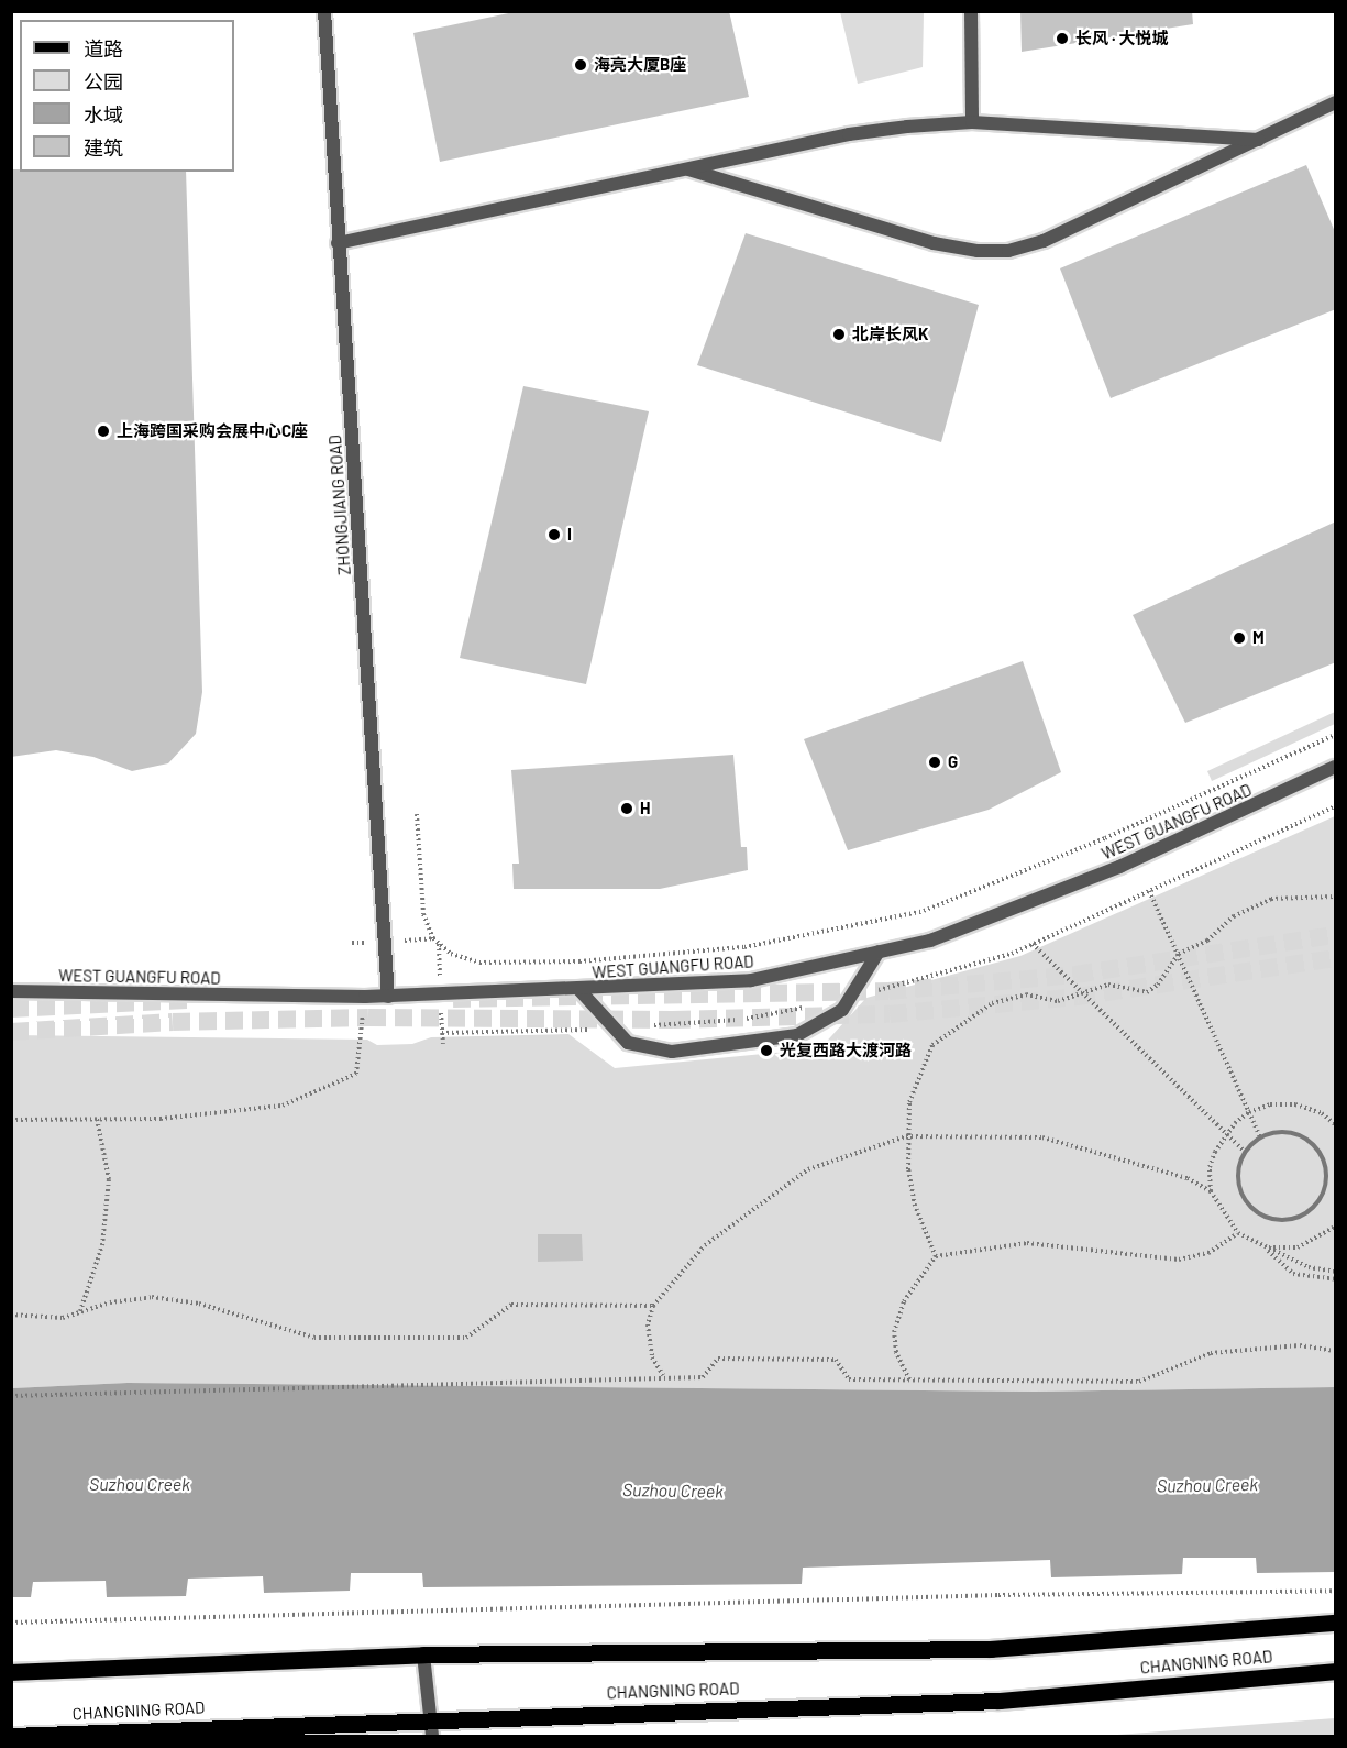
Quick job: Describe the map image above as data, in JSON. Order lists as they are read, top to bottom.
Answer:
{
  "streets": {
    "main road": ["CHANGNING ROAD"],
    "street": ["ZHONGJIANG ROAD", "WEST GUANGFU ROAD"]
  },
  "crossings": [
    ["ZHONGJIANG ROAD", "WEST GUANGFU ROAD"]
  ],
  "water": ["Suzhou Creek"],
  "places": [
    "长风 · 大悦城",
    "海亮大厦B座",
    "北岸长风K",
    "上海跨国采购会展中心C座",
    "I",
    "M",
    "G",
    "H",
    "光复西路大渡河路"
  ],
  "legend": [
    "道路",
    "公园",
    "水域",
    "建筑"
  ]
}
